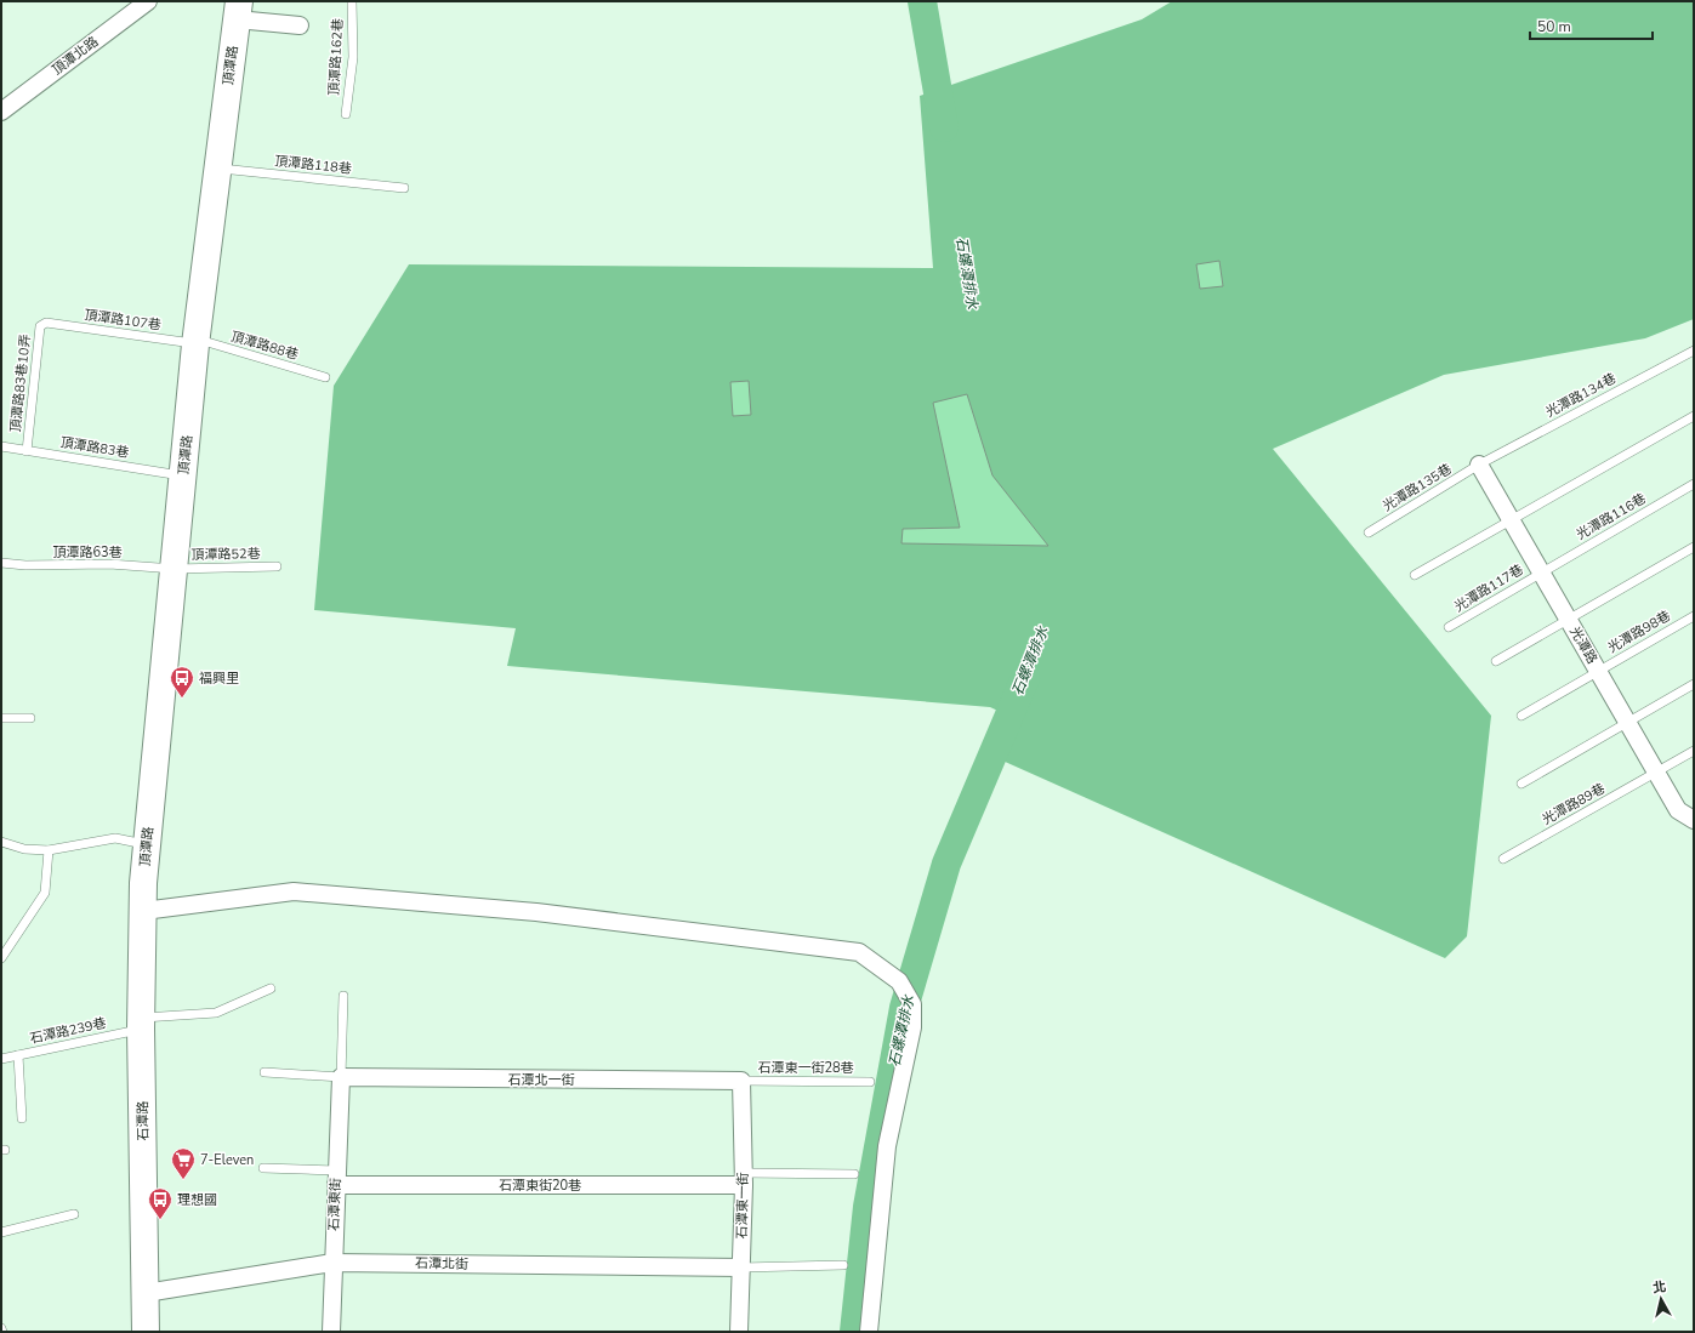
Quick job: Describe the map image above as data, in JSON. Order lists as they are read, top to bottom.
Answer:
{
  "streets": {
    "main road": ["頂潭路", "石潭路"],
    "street": [
      "頂潭北路",
      "光潭路",
      "石潭北一街",
      "石潭東街20巷",
      "石潭東街",
      "石潭東一街",
      "石潭北街"
    ],
    "lane": [
      "頂潭路162巷",
      "頂潭路118巷",
      "頂潭路107巷",
      "頂潭路88巷",
      "頂潭路83巷10弄",
      "光潭路134巷",
      "頂潭路83巷",
      "光潭路135巷",
      "光潭路116巷",
      "頂潭路63巷",
      "頂潭路52巷",
      "光潭路117巷",
      "光潭路98巷",
      "光潭路89巷",
      "石潭路239巷",
      "石潭東一街28巷"
    ]
  },
  "crossings": [
    ["頂潭路", "頂潭路118巷"],
    ["頂潭路", "頂潭路107巷"],
    ["頂潭路", "頂潭路88巷"],
    ["頂潭路", "頂潭路83巷"],
    ["頂潭路", "頂潭路63巷"],
    ["頂潭路", "頂潭路52巷"],
    ["頂潭路", "石潭路"],
    ["頂潭路107巷", "頂潭路88巷"],
    ["頂潭路107巷", "頂潭路83巷10弄"],
    ["頂潭路83巷10弄", "頂潭路83巷"],
    ["光潭路134巷", "光潭路135巷"],
    ["光潭路134巷", "光潭路"],
    ["光潭路135巷", "光潭路"],
    ["光潭路116巷", "光潭路117巷"],
    ["光潭路116巷", "光潭路"],
    ["頂潭路63巷", "頂潭路52巷"],
    ["光潭路117巷", "光潭路"],
    ["光潭路98巷", "光潭路"],
    ["光潭路", "光潭路89巷"],
    ["石潭路239巷", "石潭路"],
    ["石潭東一街28巷", "石潭北一街"],
    ["石潭東一街28巷", "石潭東一街"],
    ["石潭北一街", "石潭東街"],
    ["石潭北一街", "石潭東一街"],
    ["石潭路", "石潭北街"],
    ["石潭東街20巷", "石潭東街"],
    ["石潭東街20巷", "石潭東一街"],
    ["石潭東街", "石潭北街"],
    ["石潭東一街", "石潭北街"]
  ],
  "water": ["石螺潭排水"],
  "places": {
    "bus stop": ["福興里", "理想國"],
    "supermarket": ["7-Eleven"]
  },
  "scale_bar": "50 m",
  "north": "top"
}
